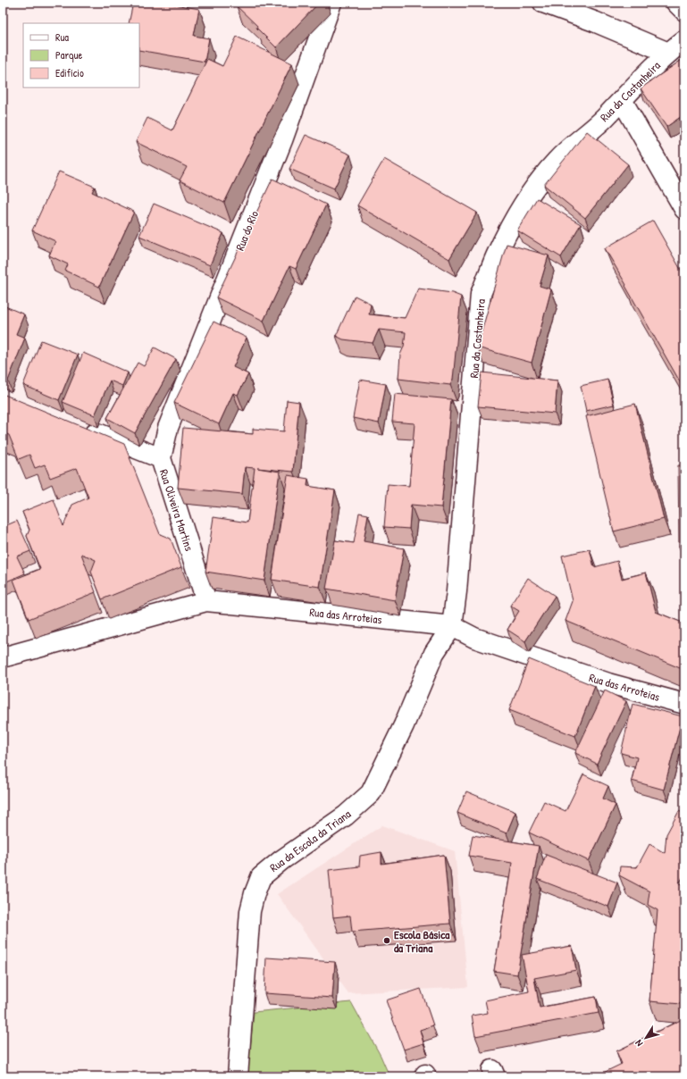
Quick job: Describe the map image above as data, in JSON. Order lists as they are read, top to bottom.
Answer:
{
  "streets": {
    "street": [
      "Rua da Castanheira",
      "Rua do Rio",
      "Rua Oliveira Martins",
      "Rua das Arroteias",
      "Rua da Escola da Triana"
    ]
  },
  "crossings": [
    ["Rua da Castanheira", "Rua das Arroteias"],
    ["Rua da Castanheira", "Rua da Escola da Triana"],
    ["Rua do Rio", "Rua Oliveira Martins"],
    ["Rua Oliveira Martins", "Rua das Arroteias"],
    ["Rua das Arroteias", "Rua da Escola da Triana"]
  ],
  "places": ["Escola Básica da Triana"],
  "legend": ["Rua", "Parque", "Edifício"],
  "north": "bottom left"
}
